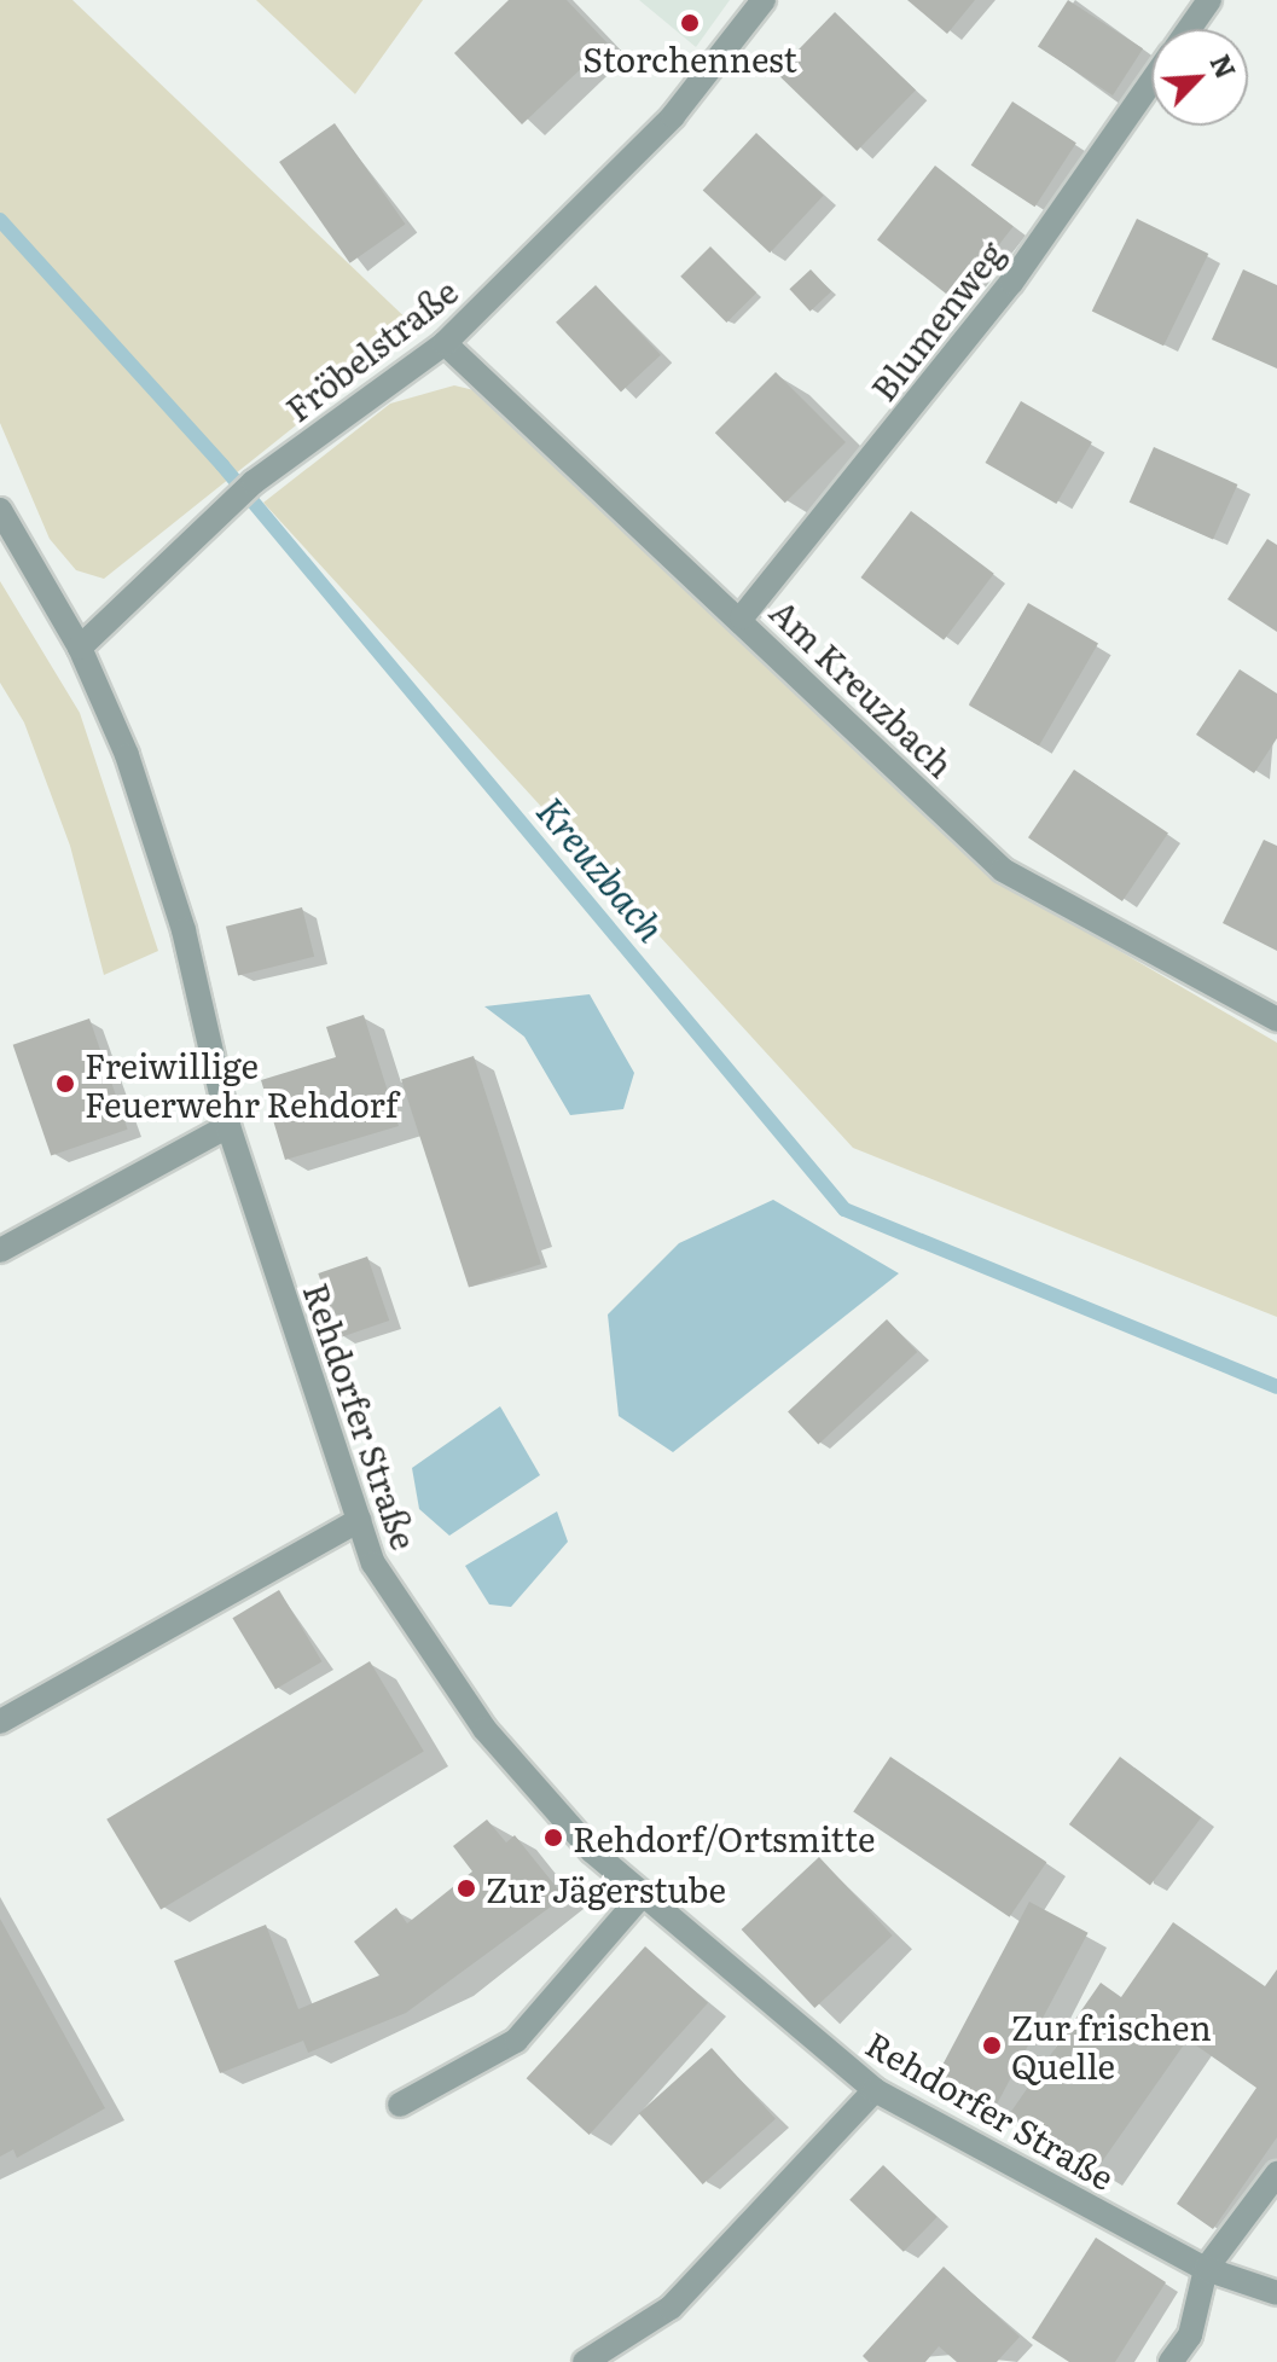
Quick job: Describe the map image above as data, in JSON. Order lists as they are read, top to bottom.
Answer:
{
  "streets": {
    "street": [
      "Blumenweg",
      "Fröbelstraße",
      "Am Kreuzbach",
      "Rehdorfer Straße"
    ]
  },
  "crossings": [
    ["Blumenweg", "Am Kreuzbach"],
    ["Fröbelstraße", "Am Kreuzbach"],
    ["Fröbelstraße", "Rehdorfer Straße"]
  ],
  "water": ["Kreuzbach"],
  "places": [
    "Storchennest",
    "Freiwillige Feuerwehr Rehdorf",
    "Rehdorf/Ortsmitte",
    "Zur Jägerstube",
    "Zur frischen Quelle"
  ],
  "north": "top right"
}
